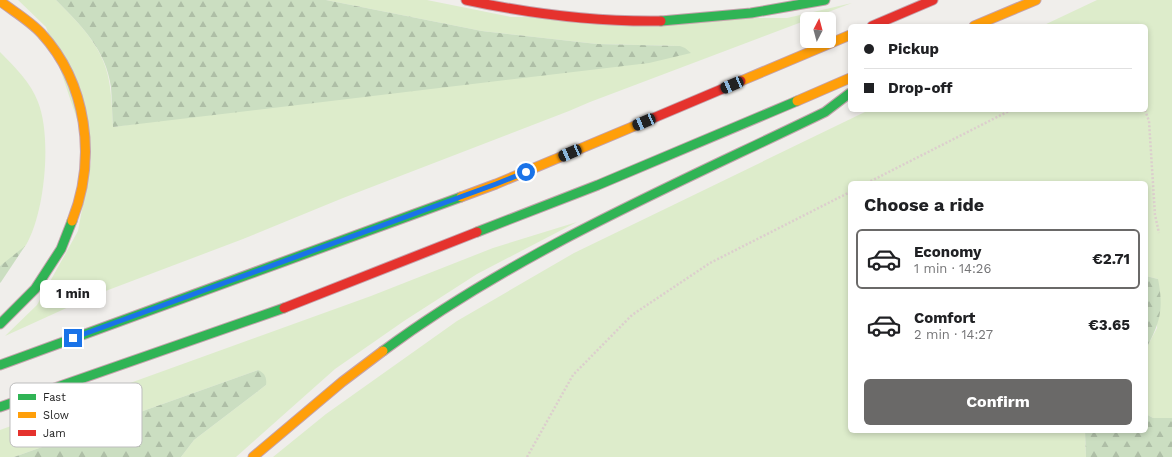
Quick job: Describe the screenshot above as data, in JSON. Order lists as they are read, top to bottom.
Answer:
{
  "legend": ["Fast", "Slow", "Jam"],
  "north": "top",
  "page": {
    "banner": ["Pickup", "Drop-off"],
    "heading": "Choose a ride",
    "list": [
      {
        "name": "Economy",
        "note": "1 min · 14:26",
        "value": "€2.71"
      },
      {
        "name": "Comfort",
        "note": "2 min · 14:27",
        "value": "€3.65"
      }
    ],
    "bubble": "1 min",
    "buttons": "Confirm"
  }
}
